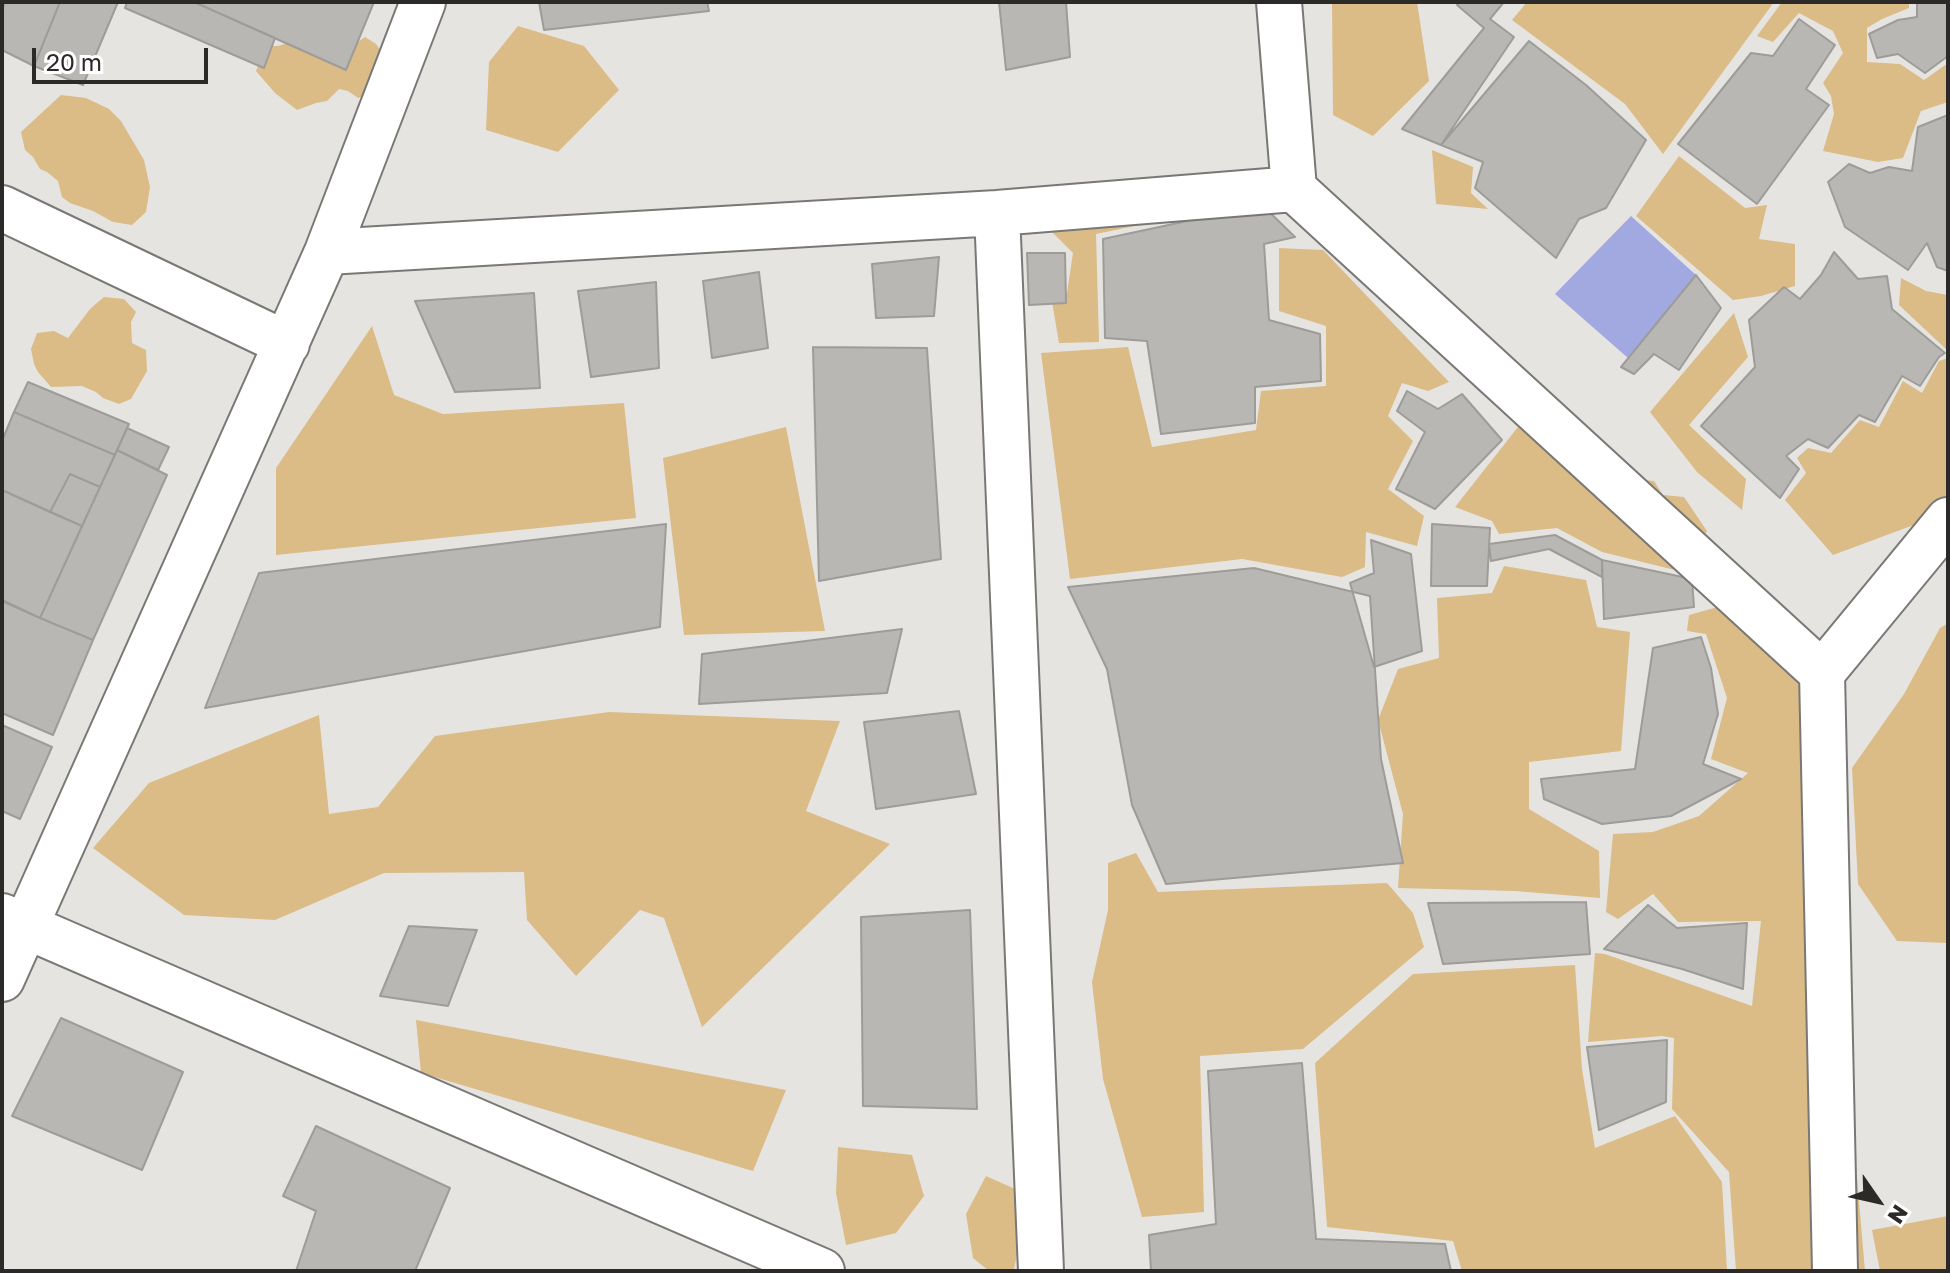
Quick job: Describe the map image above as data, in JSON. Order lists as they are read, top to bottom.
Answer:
{
  "scale_bar": "20 m",
  "north": "bottom right"
}
